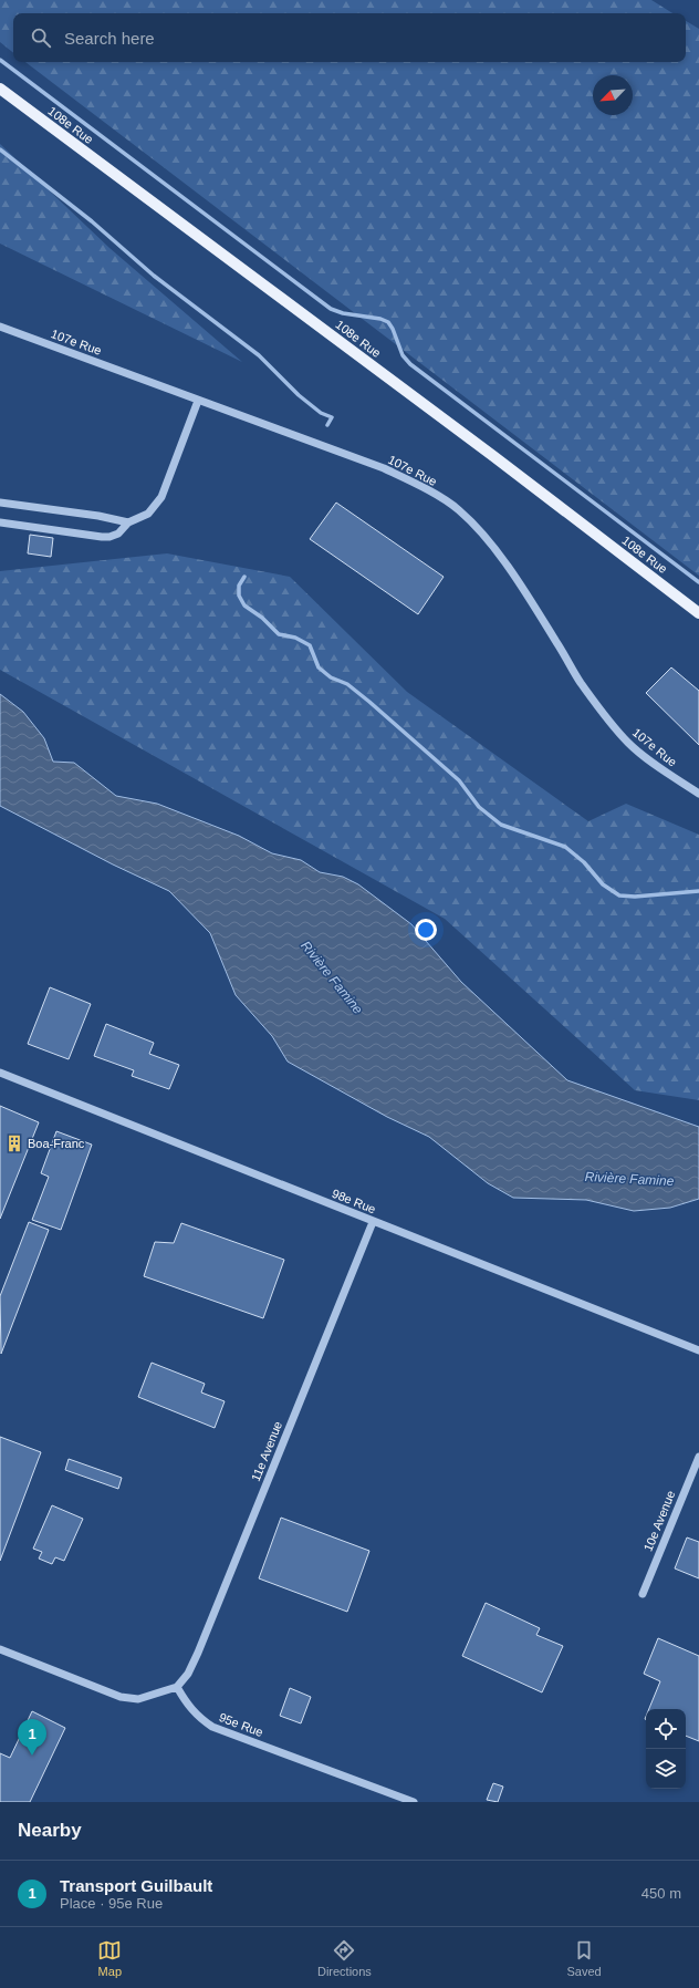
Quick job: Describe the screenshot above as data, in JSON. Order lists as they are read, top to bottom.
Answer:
{
  "streets": {
    "main road": ["108e Rue"],
    "street": [
      "107e Rue",
      "98e Rue",
      "11e Avenue",
      "10e Avenue",
      "95e Rue"
    ]
  },
  "crossings": [
    ["98e Rue", "11e Avenue"],
    ["11e Avenue", "95e Rue"]
  ],
  "water": ["Rivière Famine"],
  "places": {
    "building": ["Boa-Franc"]
  },
  "north": "bottom left",
  "page": {
    "search": "Search here",
    "pins": "1",
    "heading": "Nearby",
    "list": [
      {
        "mark": "1",
        "name": "Transport Guilbault",
        "note": "Place · 95e Rue",
        "value": "450 m"
      }
    ],
    "nav": ["Map", "Directions", "Saved"]
  }
}
